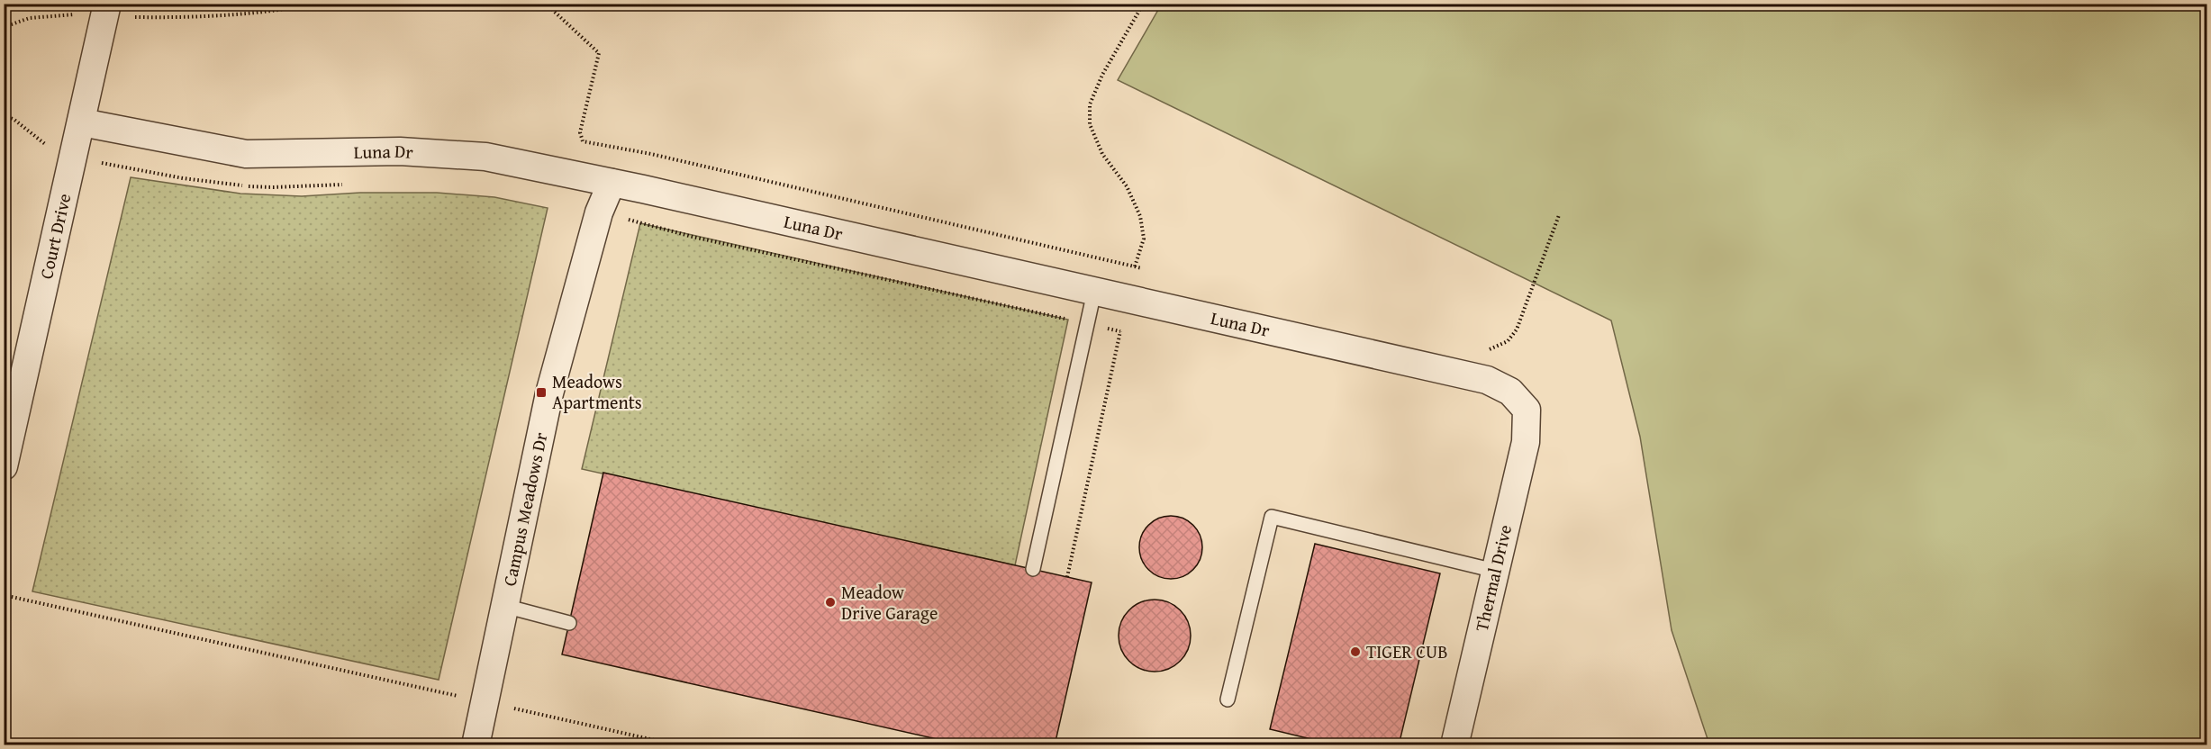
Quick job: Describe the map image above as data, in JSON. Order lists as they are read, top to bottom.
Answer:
{
  "streets": {
    "street": [
      "Luna Dr",
      "Court Drive",
      "Campus Meadows Dr",
      "Thermal Drive"
    ]
  },
  "crossings": [
    ["Luna Dr", "Court Drive"],
    ["Luna Dr", "Campus Meadows Dr"],
    ["Luna Dr", "Thermal Drive"]
  ],
  "places": {
    "transit": ["Meadows Apartments"],
    "other": ["Meadow Drive Garage", "TIGER CUB"]
  }
}
